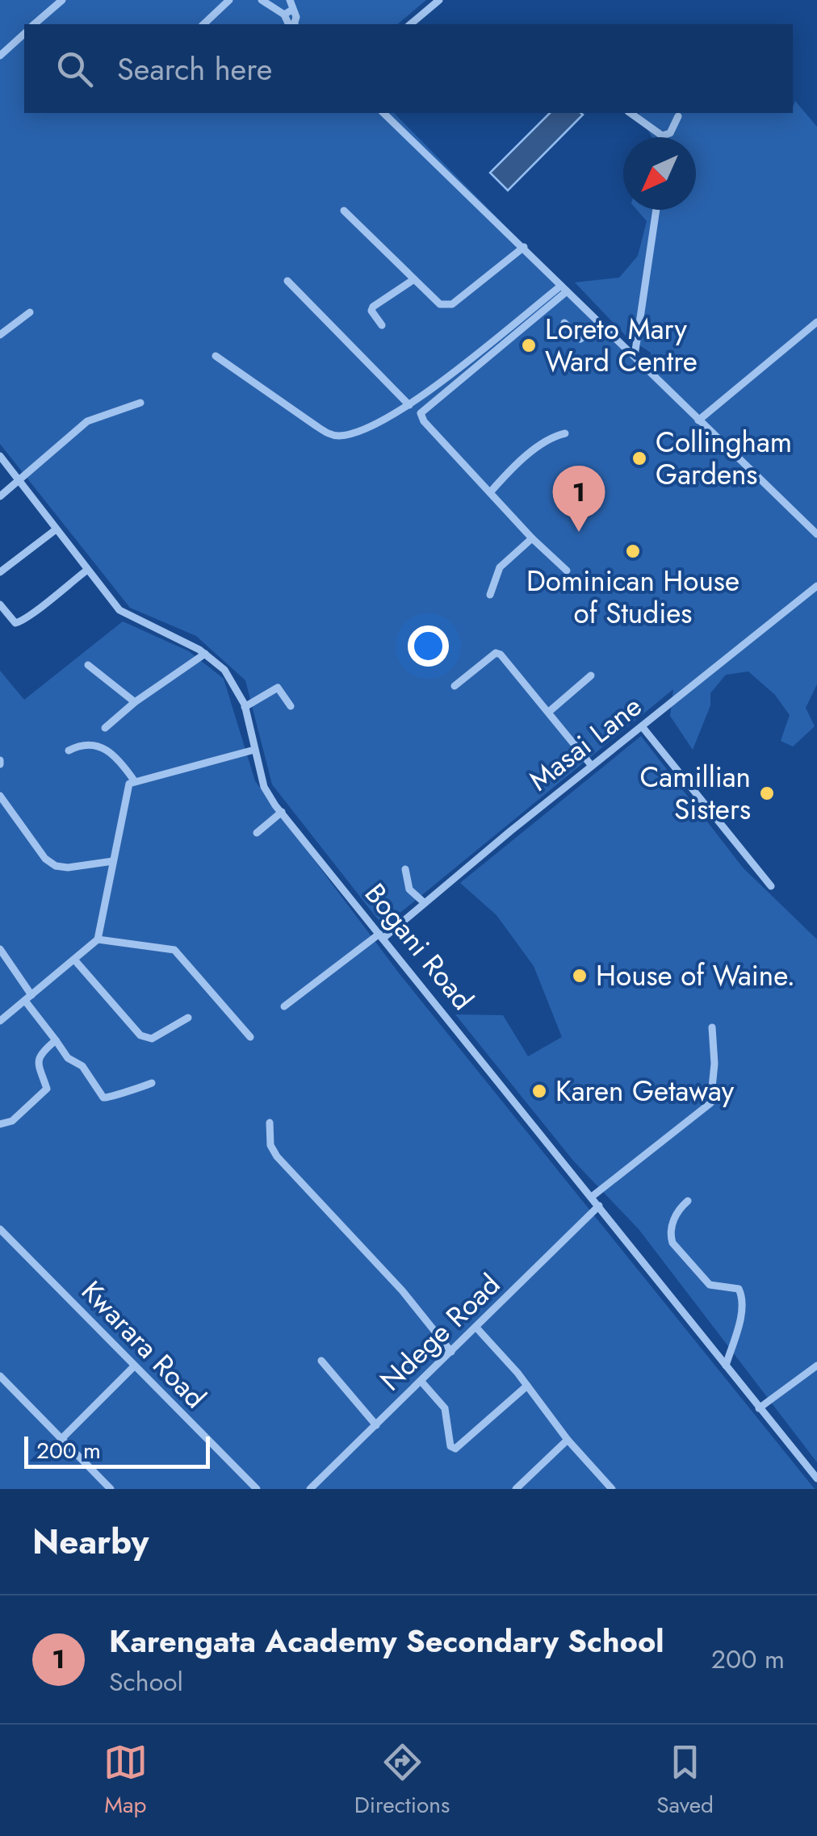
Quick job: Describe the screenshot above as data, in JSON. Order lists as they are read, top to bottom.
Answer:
{
  "streets": {
    "street": [
      "Masai Lane",
      "Bogani Road",
      "Ndege Road",
      "Kwarara Road"
    ]
  },
  "crossings": [
    ["Masai Lane", "Bogani Road"],
    ["Bogani Road", "Ndege Road"]
  ],
  "places": [
    "Loreto Mary Ward Centre",
    "Collingham Gardens",
    "Dominican House of Studies",
    "Camillian Sisters",
    "House of Waine.",
    "Karen Getaway"
  ],
  "scale_bar": "200 m",
  "north": "bottom left",
  "page": {
    "search": "Search here",
    "pins": "1",
    "scale": "200 m",
    "heading": "Nearby",
    "list": [
      {
        "mark": "1",
        "name": "Karengata Academy Secondary School",
        "note": "School",
        "value": "200 m"
      }
    ],
    "nav": ["Map", "Directions", "Saved"]
  }
}
